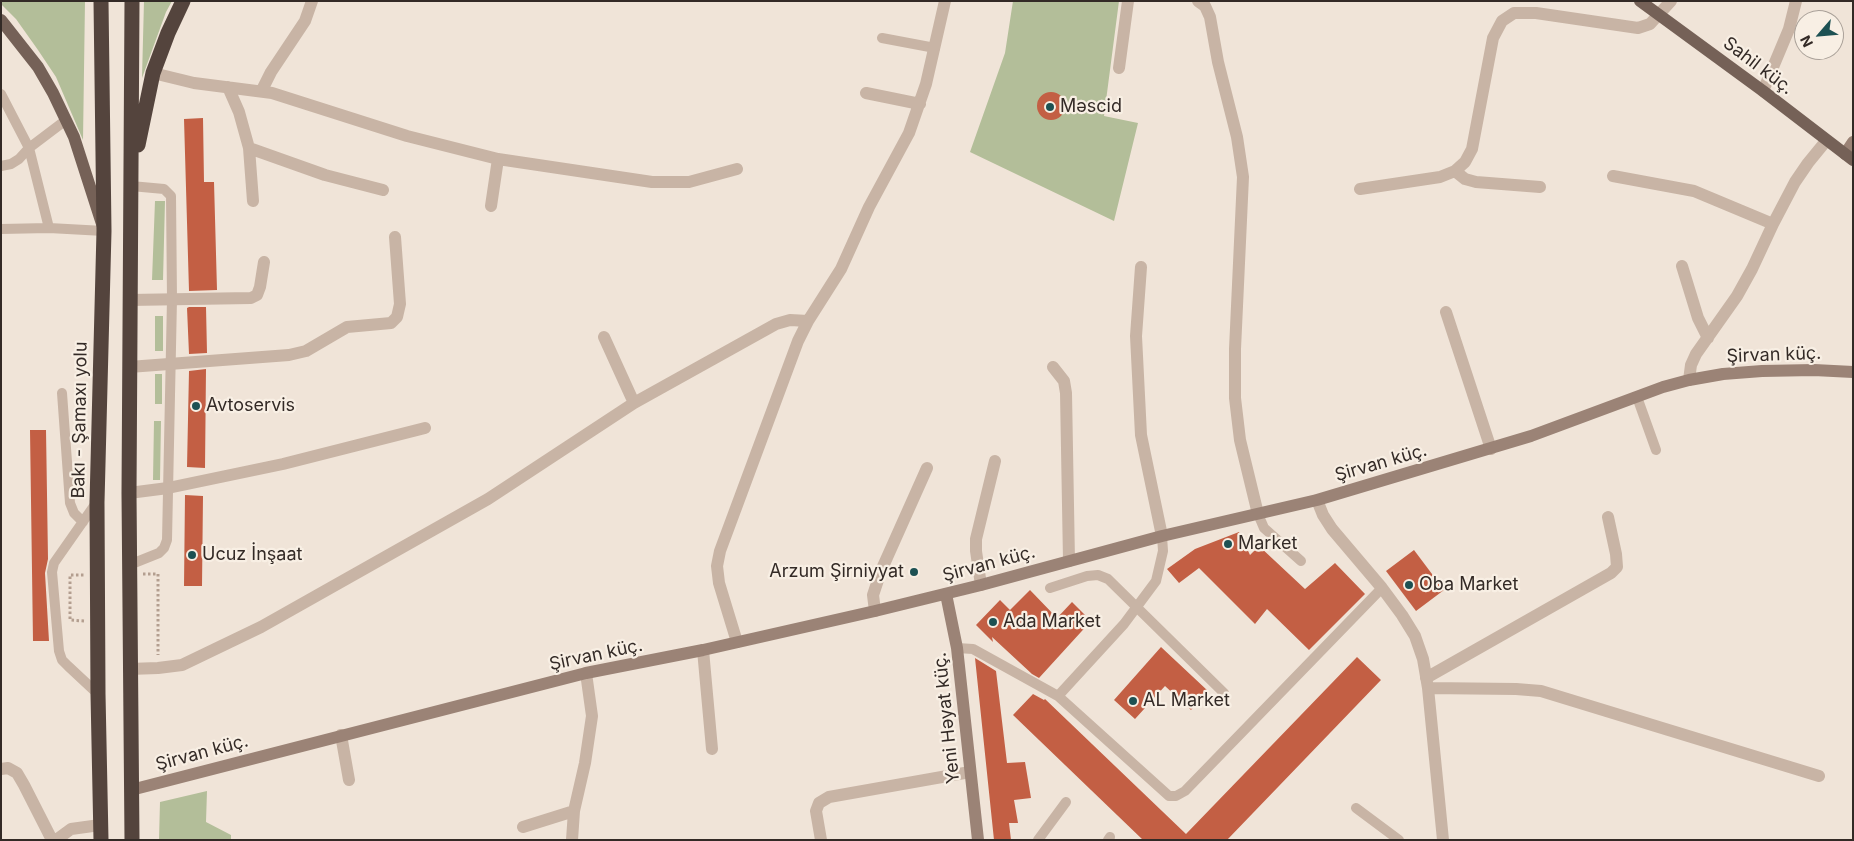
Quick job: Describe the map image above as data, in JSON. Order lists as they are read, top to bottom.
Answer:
{
  "streets": {
    "highway": ["Bakı - Şamaxı yolu"],
    "main road": ["Sahil küç."],
    "street": ["Şirvan küç.", "Yeni Həyat küç."]
  },
  "crossings": [
    ["Şirvan küç.", "Yeni Həyat küç."]
  ],
  "places": [
    "Məscid",
    "Avtoservis",
    "Market",
    "Ucuz İnşaat",
    "Arzum Şirniyyat",
    "Oba Market",
    "Ada Market",
    "AL Market"
  ],
  "north": "bottom left"
}
